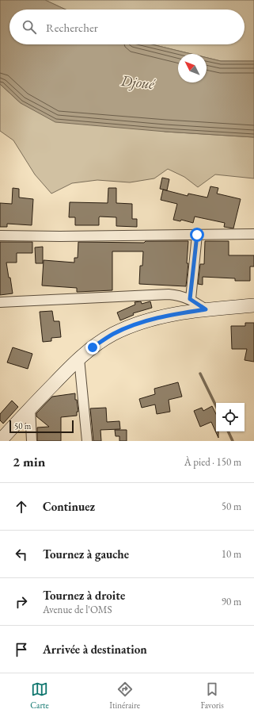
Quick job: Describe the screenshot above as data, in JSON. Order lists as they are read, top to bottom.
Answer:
{
  "water": ["Djoué"],
  "scale_bar": "50 m",
  "north": "top left",
  "page": {
    "search": "Rechercher",
    "scale": "50 m",
    "heading": ["2 min", "À pied · 150 m"],
    "list": [
      ["Continuez", "50 m"],
      ["Tournez à gauche", "10 m"],
      ["Tournez à droite", "Avenue de l'OMS", "90 m"],
      "Arrivée à destination"
    ],
    "nav": ["Carte", "Itinéraire", "Favoris"]
  }
}
